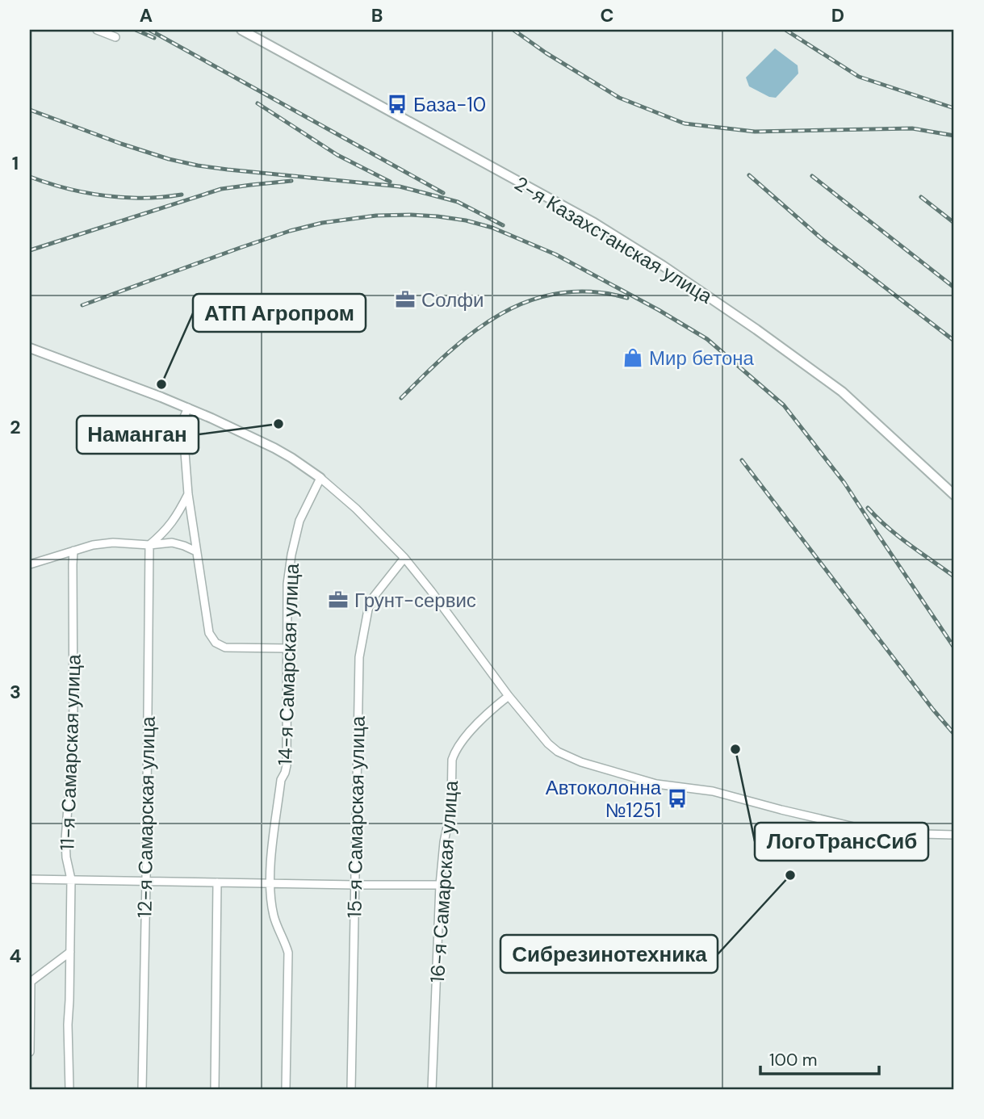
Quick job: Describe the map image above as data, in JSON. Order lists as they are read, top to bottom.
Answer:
{
  "streets": {
    "street": [
      "2-я Казахстанская улица",
      "14-я Самарская улица",
      "11-я Самарская улица",
      "12-я Самарская улица",
      "15-я Самарская улица",
      "16-я Самарская улица"
    ]
  },
  "places": {
    "bus stop": ["База-10", "Автоколонна №1251"],
    "office": ["Солфи", "Грунт-сервис"],
    "shop": ["Мир бетона"],
    "other": [
      "АТП Агропром",
      "Наманган",
      "ЛогоТрансСиб",
      "Сибрезинотехника"
    ]
  },
  "scale_bar": "100 m",
  "grid": {
    "columns": [
      "A",
      "B",
      "C",
      "D"
    ],
    "rows": [
      "1",
      "2",
      "3",
      "4"
    ]
  }
}
